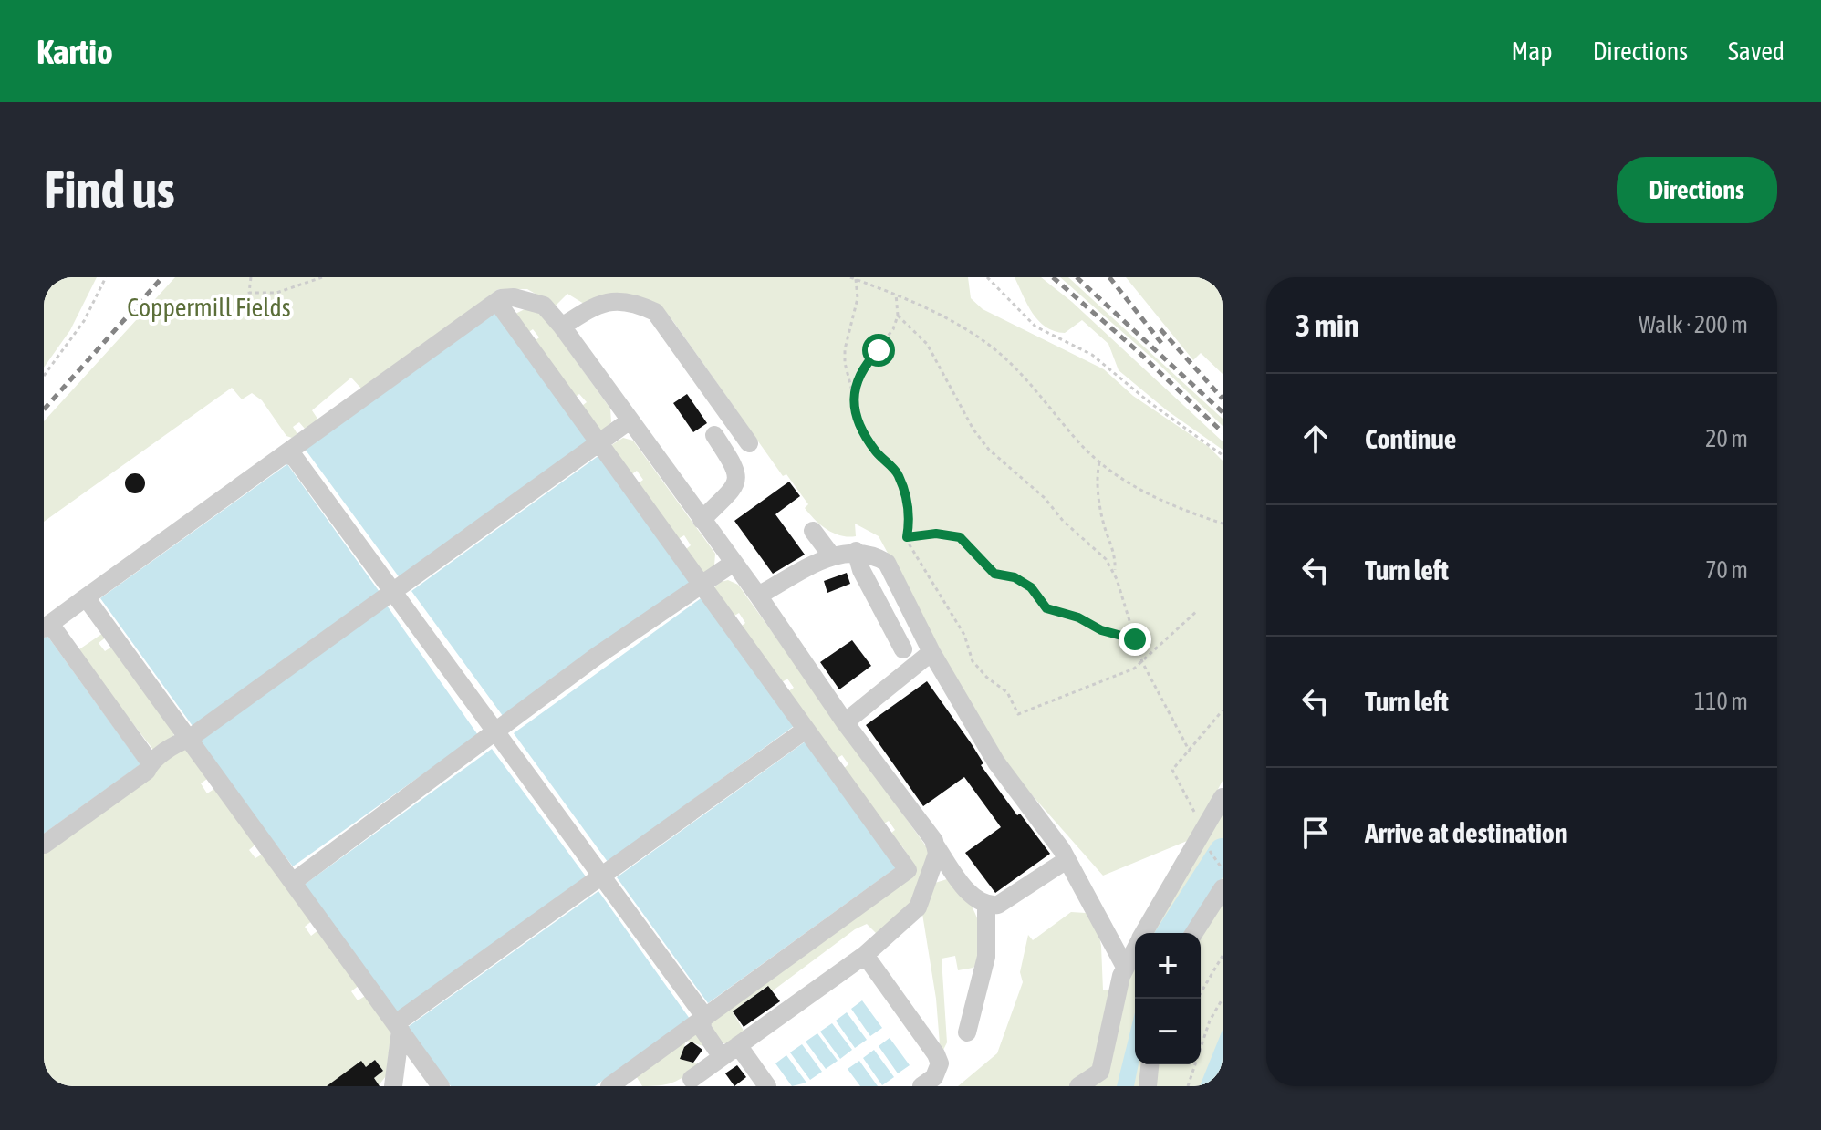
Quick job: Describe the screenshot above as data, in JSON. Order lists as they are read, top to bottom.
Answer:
{
  "parks": ["Coppermill Fields"],
  "page": {
    "header": "Kartio",
    "nav": ["Map", "Directions", "Saved"],
    "buttons": "Directions",
    "title": "Find us",
    "heading": ["3 min", "Walk · 200 m"],
    "list": [
      ["Continue", "20 m"],
      ["Turn left", "70 m"],
      ["Turn left", "110 m"],
      "Arrive at destination"
    ],
    "map_buttons": ["+", "−"]
  }
}
